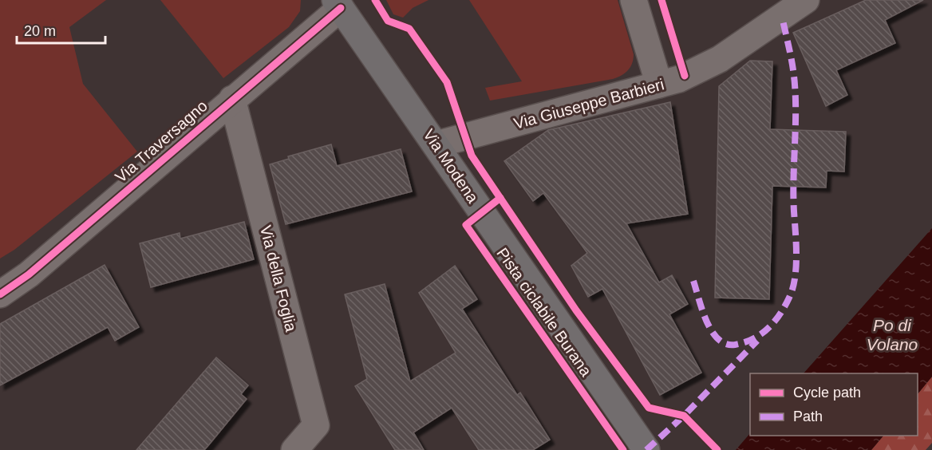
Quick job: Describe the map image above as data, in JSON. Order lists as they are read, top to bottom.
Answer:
{
  "streets": {
    "main road": ["Via Modena"],
    "street": ["Via Giuseppe Barbieri", "Via Traversagno", "Via della Foglia"],
    "cycle path": ["Pista ciclabile Burana"]
  },
  "crossings": [
    ["Via Giuseppe Barbieri", "Via Modena"],
    ["Via Traversagno", "Via Modena"],
    ["Via Traversagno", "Via della Foglia"]
  ],
  "water": ["Po di Volano"],
  "legend": ["Cycle path", "Path"],
  "scale_bar": "20 m"
}
